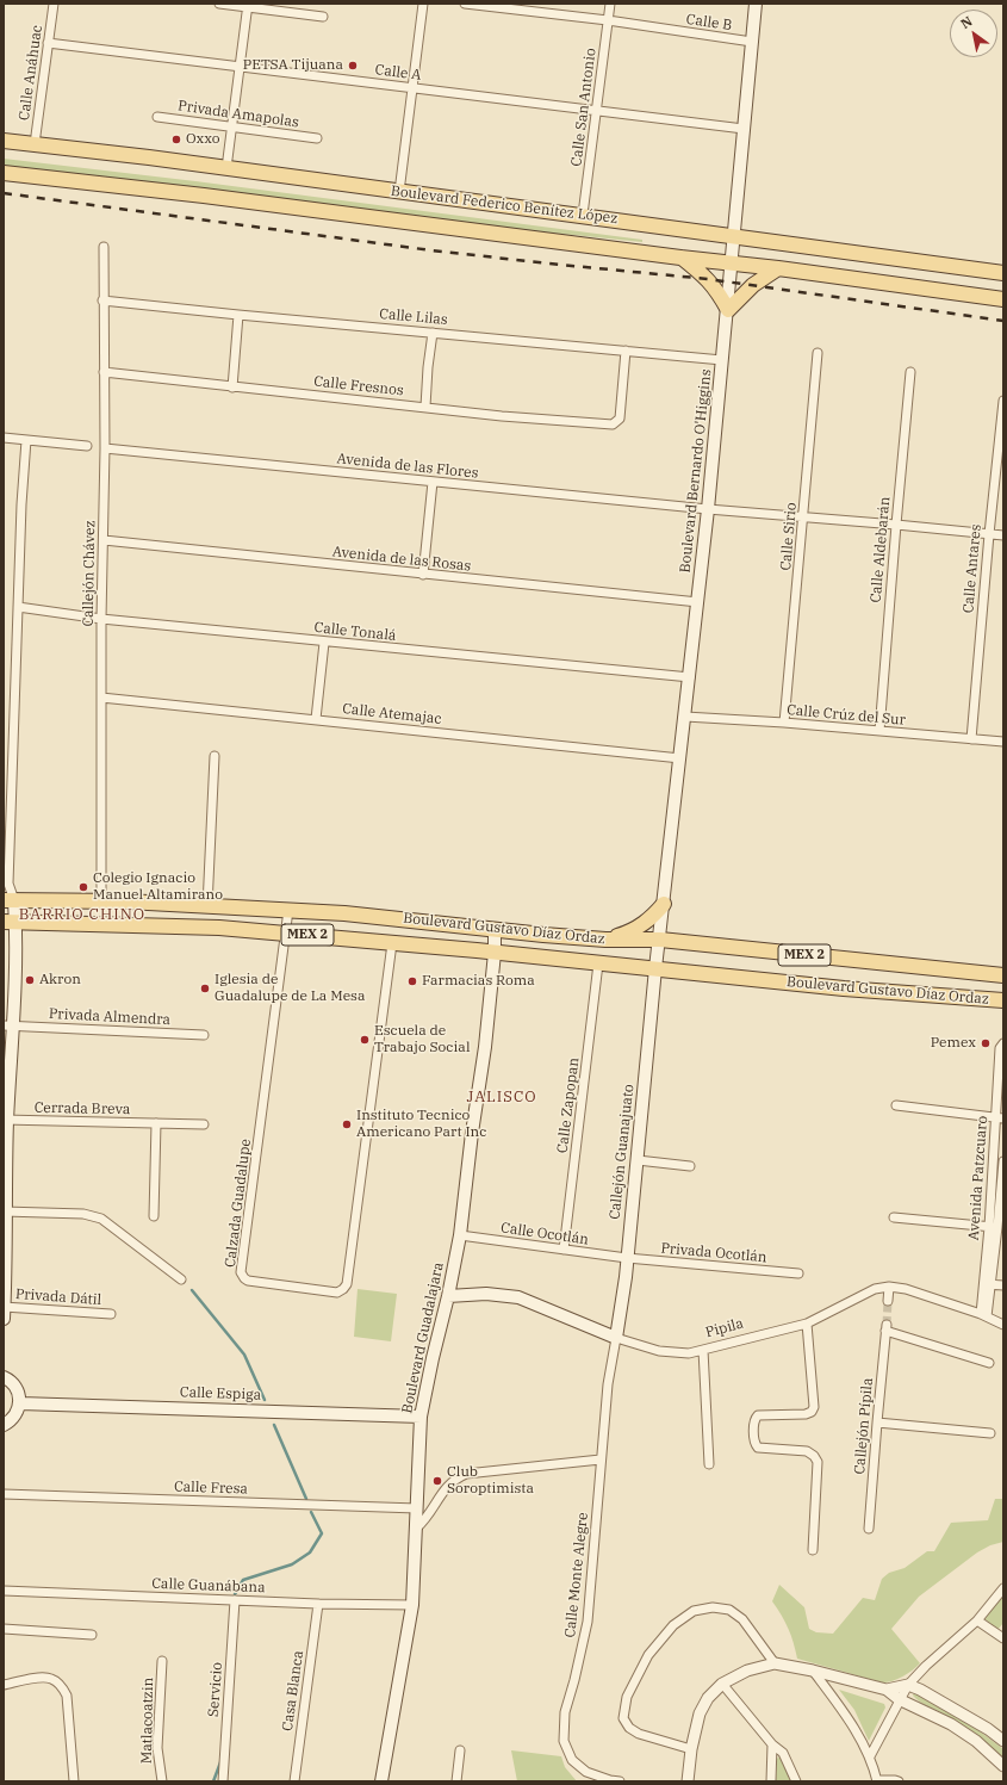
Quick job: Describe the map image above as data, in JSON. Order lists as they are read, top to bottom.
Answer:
{
  "streets": {
    "main road": [
      "Boulevard Federico Benítez López",
      "Boulevard Bernardo O'Higgins",
      "Boulevard Gustavo Díaz Ordaz",
      "MEX 2",
      "Callejón Guanajuato",
      "Pipila",
      "Boulevard Guadalajara",
      "Calle Espiga"
    ],
    "street": [
      "Calle B",
      "Calle Anáhuac",
      "Calle A",
      "Calle San Antonio",
      "Privada Amapolas",
      "Calle Lilas",
      "Calle Fresnos",
      "Avenida de las Flores",
      "Calle Sirio",
      "Calle Aldebarán",
      "Avenida de las Rosas",
      "Calle Antares",
      "Callejón Chávez",
      "Calle Tonalá",
      "Calle Atemajac",
      "Calle Crúz del Sur",
      "Privada Almendra",
      "Calle Zapopan",
      "Cerrada Breva",
      "Avenida Patzcuaro",
      "Calzada Guadalupe",
      "Calle Ocotlán",
      "Privada Ocotlán",
      "Privada Dátil",
      "Callejón Pípila",
      "Calle Fresa",
      "Calle Monte Alegre",
      "Calle Guanábana",
      "Servicio",
      "Casa Blanca",
      "Matlacoatzin"
    ]
  },
  "crossings": [
    ["Calle B", "Calle San Antonio"],
    ["Calle B", "Boulevard Bernardo O'Higgins"],
    ["Calle Anáhuac", "Calle A"],
    ["Calle Anáhuac", "Boulevard Federico Benítez López"],
    ["Calle A", "Calle San Antonio"],
    ["Calle A", "Boulevard Bernardo O'Higgins"],
    ["Calle San Antonio", "Boulevard Federico Benítez López"],
    ["Boulevard Federico Benítez López", "Boulevard Bernardo O'Higgins"],
    ["Calle Lilas", "Calle Fresnos"],
    ["Calle Lilas", "Boulevard Bernardo O'Higgins"],
    ["Calle Lilas", "Callejón Chávez"],
    ["Calle Fresnos", "Callejón Chávez"],
    ["Avenida de las Flores", "Boulevard Bernardo O'Higgins"],
    ["Avenida de las Flores", "Calle Sirio"],
    ["Avenida de las Flores", "Calle Aldebarán"],
    ["Avenida de las Flores", "Calle Antares"],
    ["Avenida de las Flores", "Callejón Chávez"],
    ["Boulevard Bernardo O'Higgins", "Avenida de las Rosas"],
    ["Boulevard Bernardo O'Higgins", "Calle Tonalá"],
    ["Boulevard Bernardo O'Higgins", "Calle Atemajac"],
    ["Boulevard Bernardo O'Higgins", "Calle Crúz del Sur"],
    ["Boulevard Bernardo O'Higgins", "Boulevard Gustavo Díaz Ordaz"],
    ["Boulevard Bernardo O'Higgins", "Callejón Guanajuato"],
    ["Calle Sirio", "Calle Crúz del Sur"],
    ["Calle Aldebarán", "Calle Crúz del Sur"],
    ["Avenida de las Rosas", "Callejón Chávez"],
    ["Calle Antares", "Calle Crúz del Sur"],
    ["Callejón Chávez", "Calle Tonalá"],
    ["Callejón Chávez", "Calle Atemajac"],
    ["Callejón Chávez", "Boulevard Gustavo Díaz Ordaz"],
    ["Boulevard Gustavo Díaz Ordaz", "Calle Zapopan"],
    ["Boulevard Gustavo Díaz Ordaz", "Callejón Guanajuato"],
    ["Boulevard Gustavo Díaz Ordaz", "Calzada Guadalupe"],
    ["Boulevard Gustavo Díaz Ordaz", "Boulevard Guadalajara"],
    ["Calle Zapopan", "Calle Ocotlán"],
    ["Callejón Guanajuato", "Calle Ocotlán"],
    ["Callejón Guanajuato", "Privada Ocotlán"],
    ["Callejón Guanajuato", "Pipila"],
    ["Callejón Guanajuato", "Calle Monte Alegre"],
    ["Avenida Patzcuaro", "Pipila"],
    ["Calle Ocotlán", "Privada Ocotlán"],
    ["Calle Ocotlán", "Boulevard Guadalajara"],
    ["Pipila", "Boulevard Guadalajara"],
    ["Pipila", "Calle Monte Alegre"],
    ["Boulevard Guadalajara", "Calle Espiga"],
    ["Boulevard Guadalajara", "Calle Fresa"],
    ["Boulevard Guadalajara", "Calle Guanábana"],
    ["Calle Guanábana", "Servicio"],
    ["Calle Guanábana", "Casa Blanca"]
  ],
  "districts": ["BARRIO CHINO", "JALISCO"],
  "places": [
    "PETSA Tijuana",
    "Oxxo",
    "Colegio Ignacio Manuel Altamirano",
    "Akron",
    "Farmacias Roma",
    "Iglesia de Guadalupe de La Mesa",
    "Escuela de Trabajo Social",
    "Pemex",
    "Instituto Tecnico Americano Part Inc",
    "Club Soroptimista"
  ],
  "north": "top left"
}
